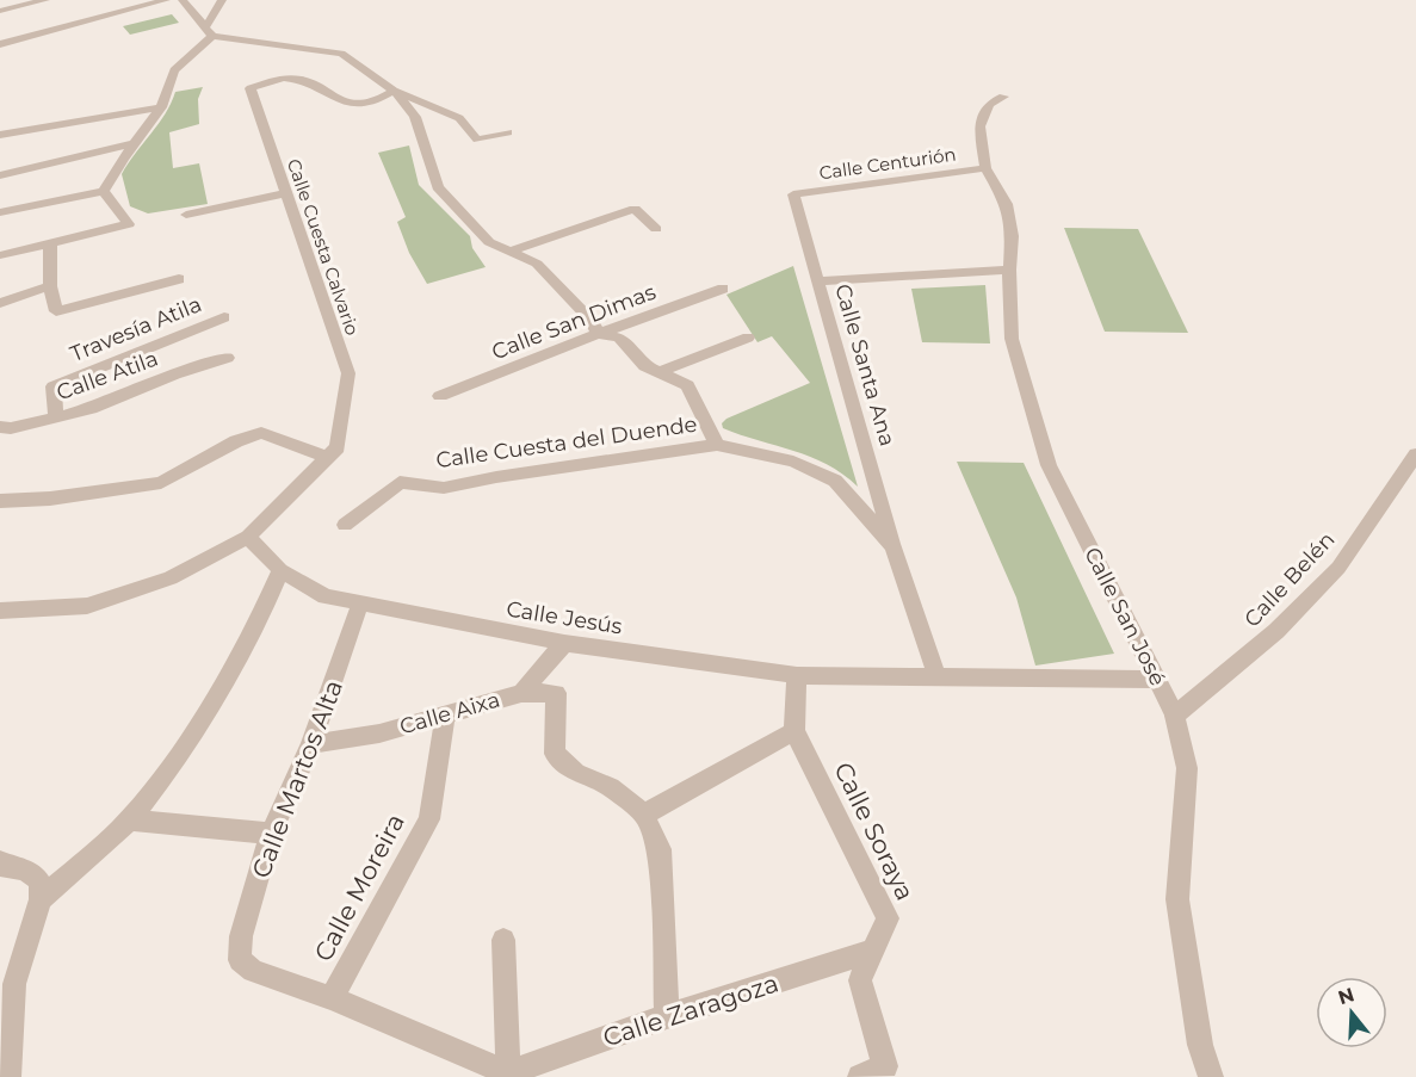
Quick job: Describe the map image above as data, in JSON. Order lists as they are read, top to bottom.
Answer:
{
  "streets": {
    "street": [
      "Calle Centurión",
      "Calle Cuesta Calvario",
      "Calle San Dimas",
      "Travesía Atila",
      "Calle Santa Ana",
      "Calle Atila",
      "Calle Cuesta del Duende",
      "Calle Belén",
      "Calle San José",
      "Calle Jesús",
      "Calle Aixa",
      "Calle Martos Alta",
      "Calle Soraya",
      "Calle Moreira",
      "Calle Zaragoza"
    ]
  },
  "crossings": [
    ["Calle Centurión", "Calle Santa Ana"],
    ["Calle Centurión", "Calle San José"],
    ["Calle Cuesta Calvario", "Calle Jesús"],
    ["Travesía Atila", "Calle Atila"],
    ["Calle Santa Ana", "Calle Cuesta del Duende"],
    ["Calle Cuesta del Duende", "Calle Jesús"],
    ["Calle Belén", "Calle San José"],
    ["Calle San José", "Calle Jesús"],
    ["Calle Jesús", "Calle Aixa"],
    ["Calle Jesús", "Calle Martos Alta"],
    ["Calle Jesús", "Calle Soraya"],
    ["Calle Aixa", "Calle Martos Alta"],
    ["Calle Aixa", "Calle Moreira"],
    ["Calle Martos Alta", "Calle Moreira"],
    ["Calle Martos Alta", "Calle Zaragoza"],
    ["Calle Soraya", "Calle Zaragoza"]
  ],
  "north": "top"
}
